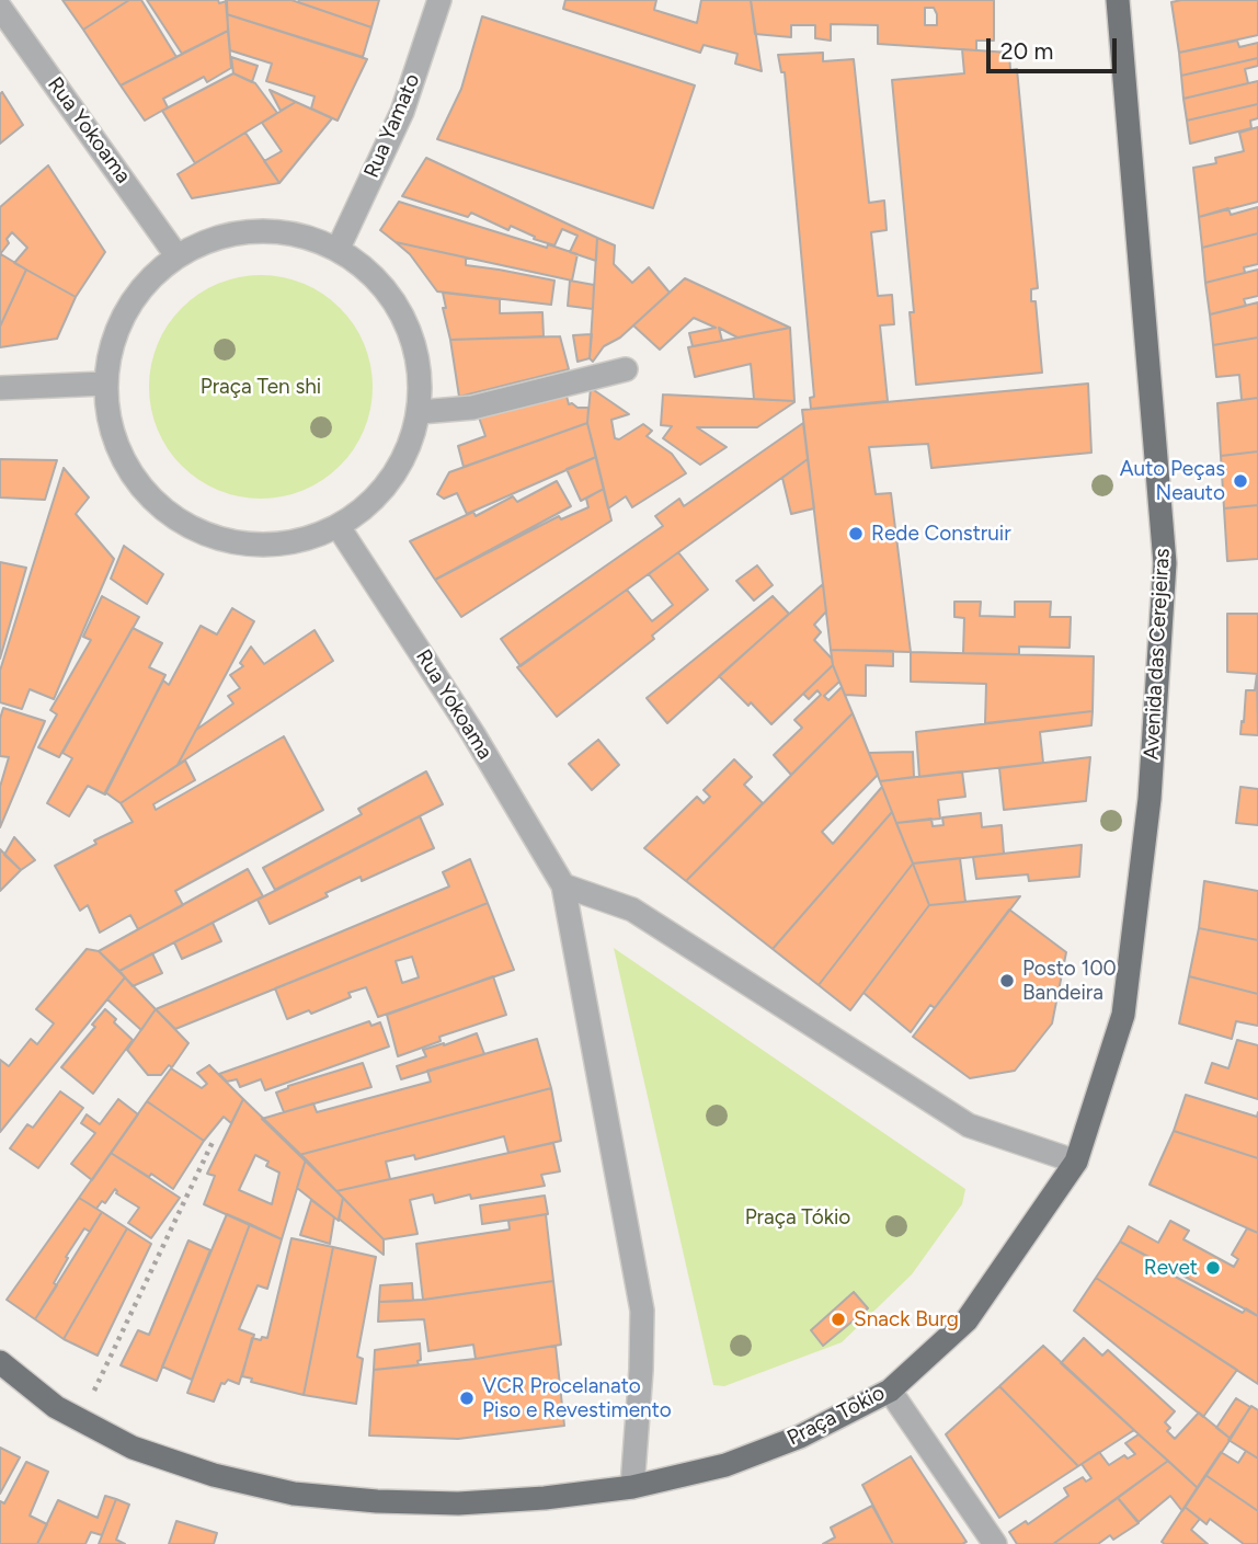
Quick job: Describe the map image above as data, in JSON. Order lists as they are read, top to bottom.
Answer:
{
  "streets": {
    "main road": ["Avenida das Cerejeiras", "Praça Tokio"],
    "street": ["Rua Yamato", "Rua Yokoama"]
  },
  "crossings": [
    ["Avenida das Cerejeiras", "Praça Tokio"]
  ],
  "parks": ["Praça Ten shi", "Praça Tókio"],
  "places": [
    "Auto Peças Neauto",
    "Rede Construir",
    "Posto 100 Bandeira",
    "Revet",
    "Snack Burg",
    "VCR Procelanato Piso e Revestimento"
  ],
  "scale_bar": "20 m"
}
